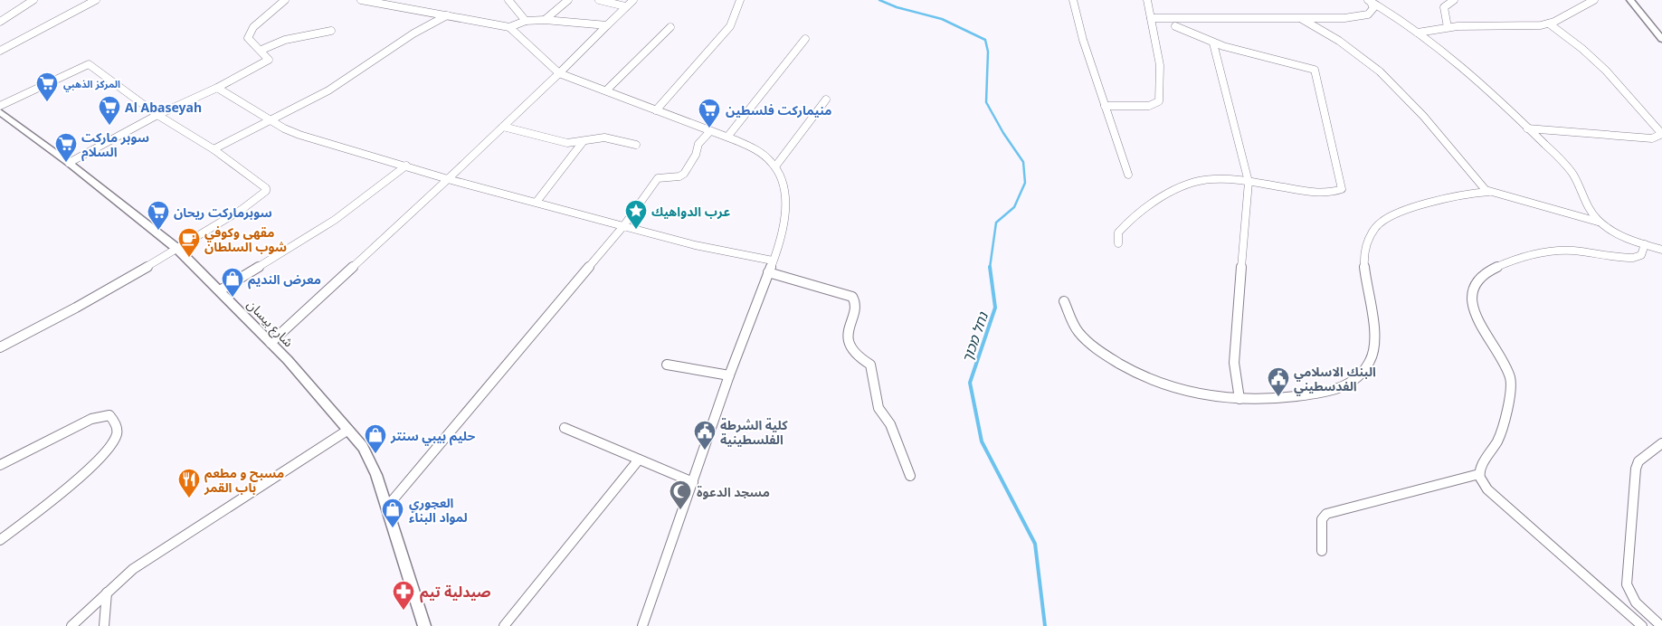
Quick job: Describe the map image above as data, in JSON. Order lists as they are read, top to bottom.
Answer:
{
  "streets": {
    "street": ["شارع بيسان"]
  },
  "water": ["נחל מכוך"],
  "places": {
    "supermarket": [
      "المركز الذهبي",
      "Al Abaseyah",
      "منيماركت فلسطين",
      "سوبر ماركت السلام",
      "سوبرماركت ريحان"
    ],
    "place": ["عرب الدواهيك"],
    "cafe": ["مقهى وكوفي شوب السلطان"],
    "shop": ["معرض النديم", "حليم بيبي سنتر", "العجوري لمواد البناء"],
    "public building": ["البنك الاسلامي الفدسطيني", "كلية الشرطة الفلسطينية"],
    "restaurant": ["مسبح و مطعم باب القمر"],
    "mosque": ["مسجد الدعوة"],
    "pharmacy": ["صيدلية تيم"]
  }
}
